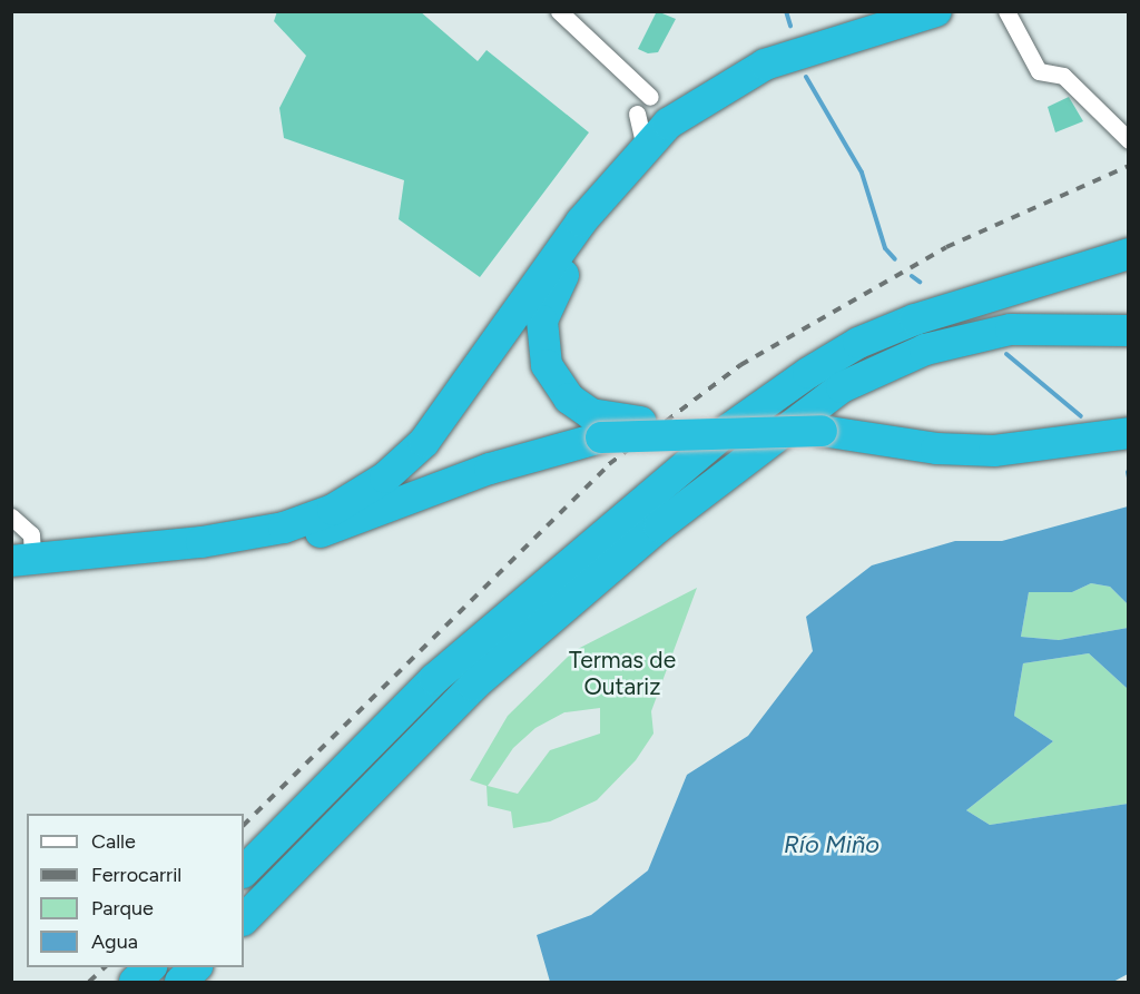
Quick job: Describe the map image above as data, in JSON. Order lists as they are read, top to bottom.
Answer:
{
  "water": ["Río Miño"],
  "parks": ["Termas de Outariz"],
  "legend": [
    "Calle",
    "Ferrocarril",
    "Parque",
    "Agua"
  ]
}
